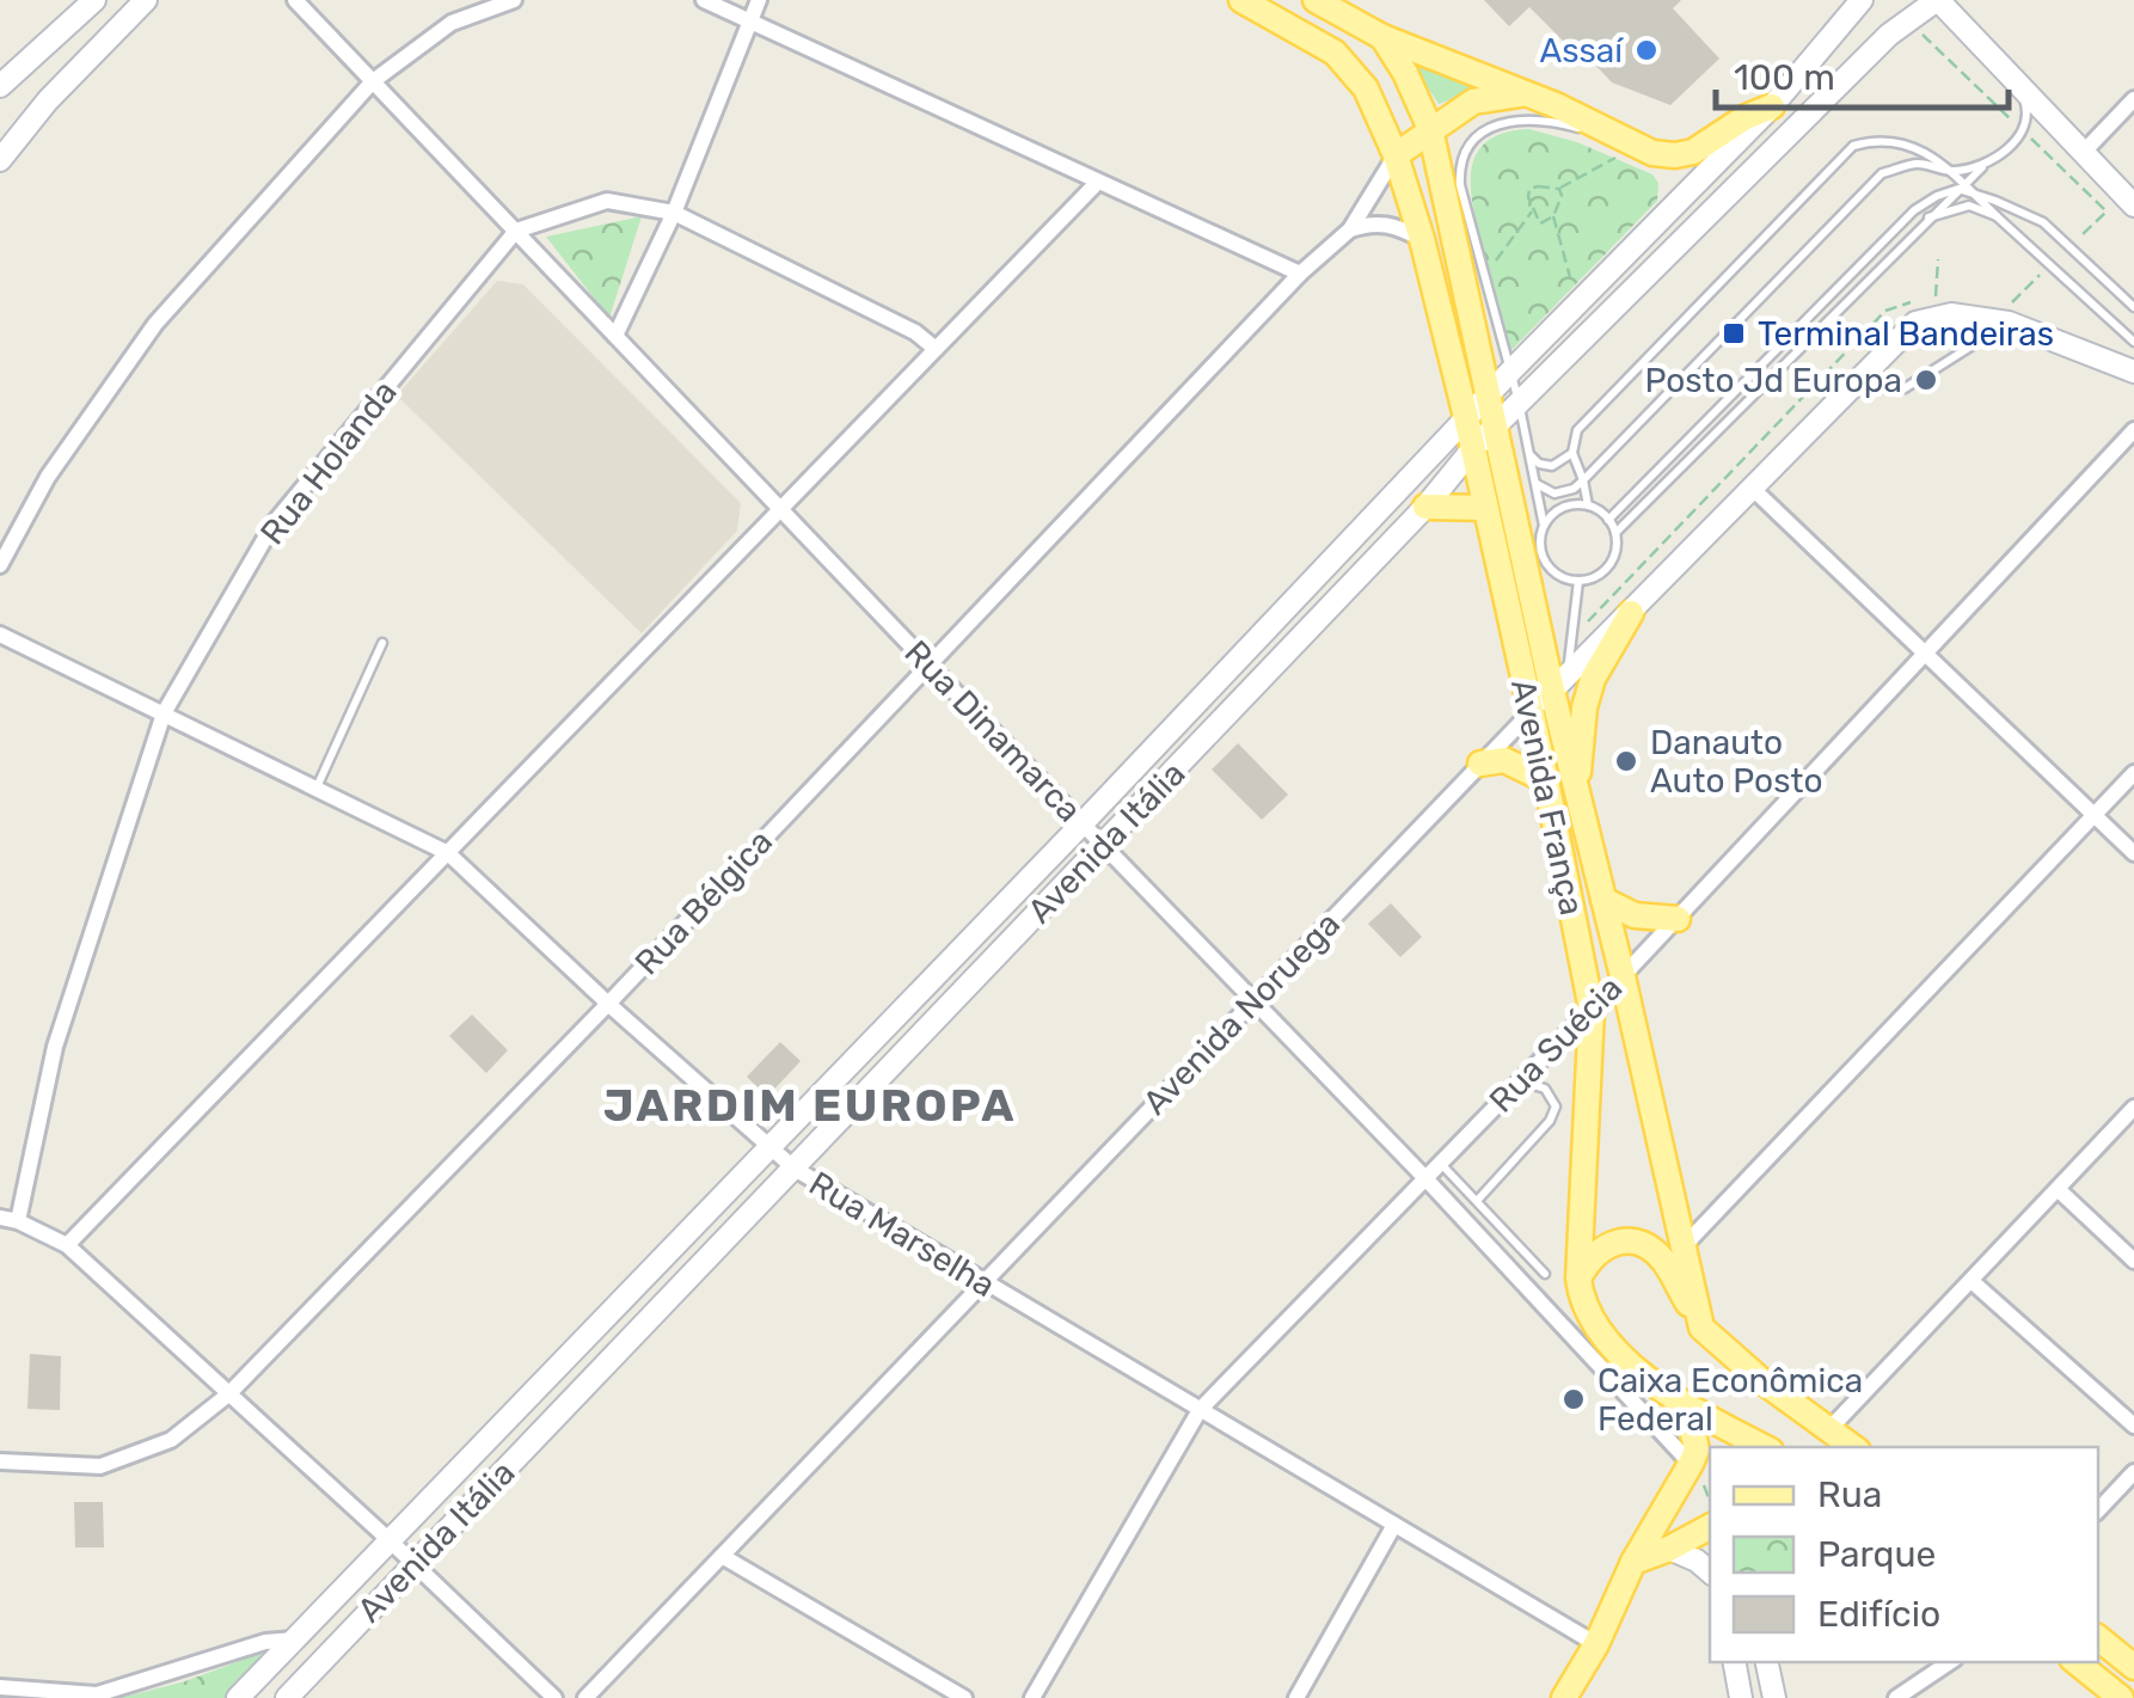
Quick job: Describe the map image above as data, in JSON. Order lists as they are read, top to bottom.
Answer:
{
  "streets": {
    "main road": ["Avenida França", "Avenida Itália", "Avenida Noruega"],
    "street": [
      "Rua Holanda",
      "Rua Dinamarca",
      "Rua Bélgica",
      "Rua Suécia",
      "Rua Marselha"
    ]
  },
  "crossings": [
    ["Rua Holanda", "Rua Dinamarca"],
    ["Rua Holanda", "Rua Marselha"],
    ["Rua Dinamarca", "Avenida Itália"],
    ["Rua Dinamarca", "Rua Bélgica"],
    ["Rua Dinamarca", "Avenida Noruega"],
    ["Rua Dinamarca", "Rua Suécia"],
    ["Avenida França", "Avenida Itália"],
    ["Avenida França", "Rua Bélgica"],
    ["Avenida França", "Avenida Noruega"],
    ["Avenida França", "Rua Suécia"],
    ["Avenida Itália", "Rua Marselha"],
    ["Rua Bélgica", "Rua Marselha"],
    ["Avenida Noruega", "Rua Marselha"],
    ["Rua Suécia", "Rua Marselha"]
  ],
  "districts": ["JARDIM EUROPA"],
  "places": {
    "other": [
      "Assaí",
      "Posto Jd Europa",
      "Danauto Auto Posto",
      "Caixa Econômica Federal"
    ],
    "transit": ["Terminal Bandeiras"]
  },
  "legend": ["Rua", "Parque", "Edifício"],
  "scale_bar": "100 m"
}
